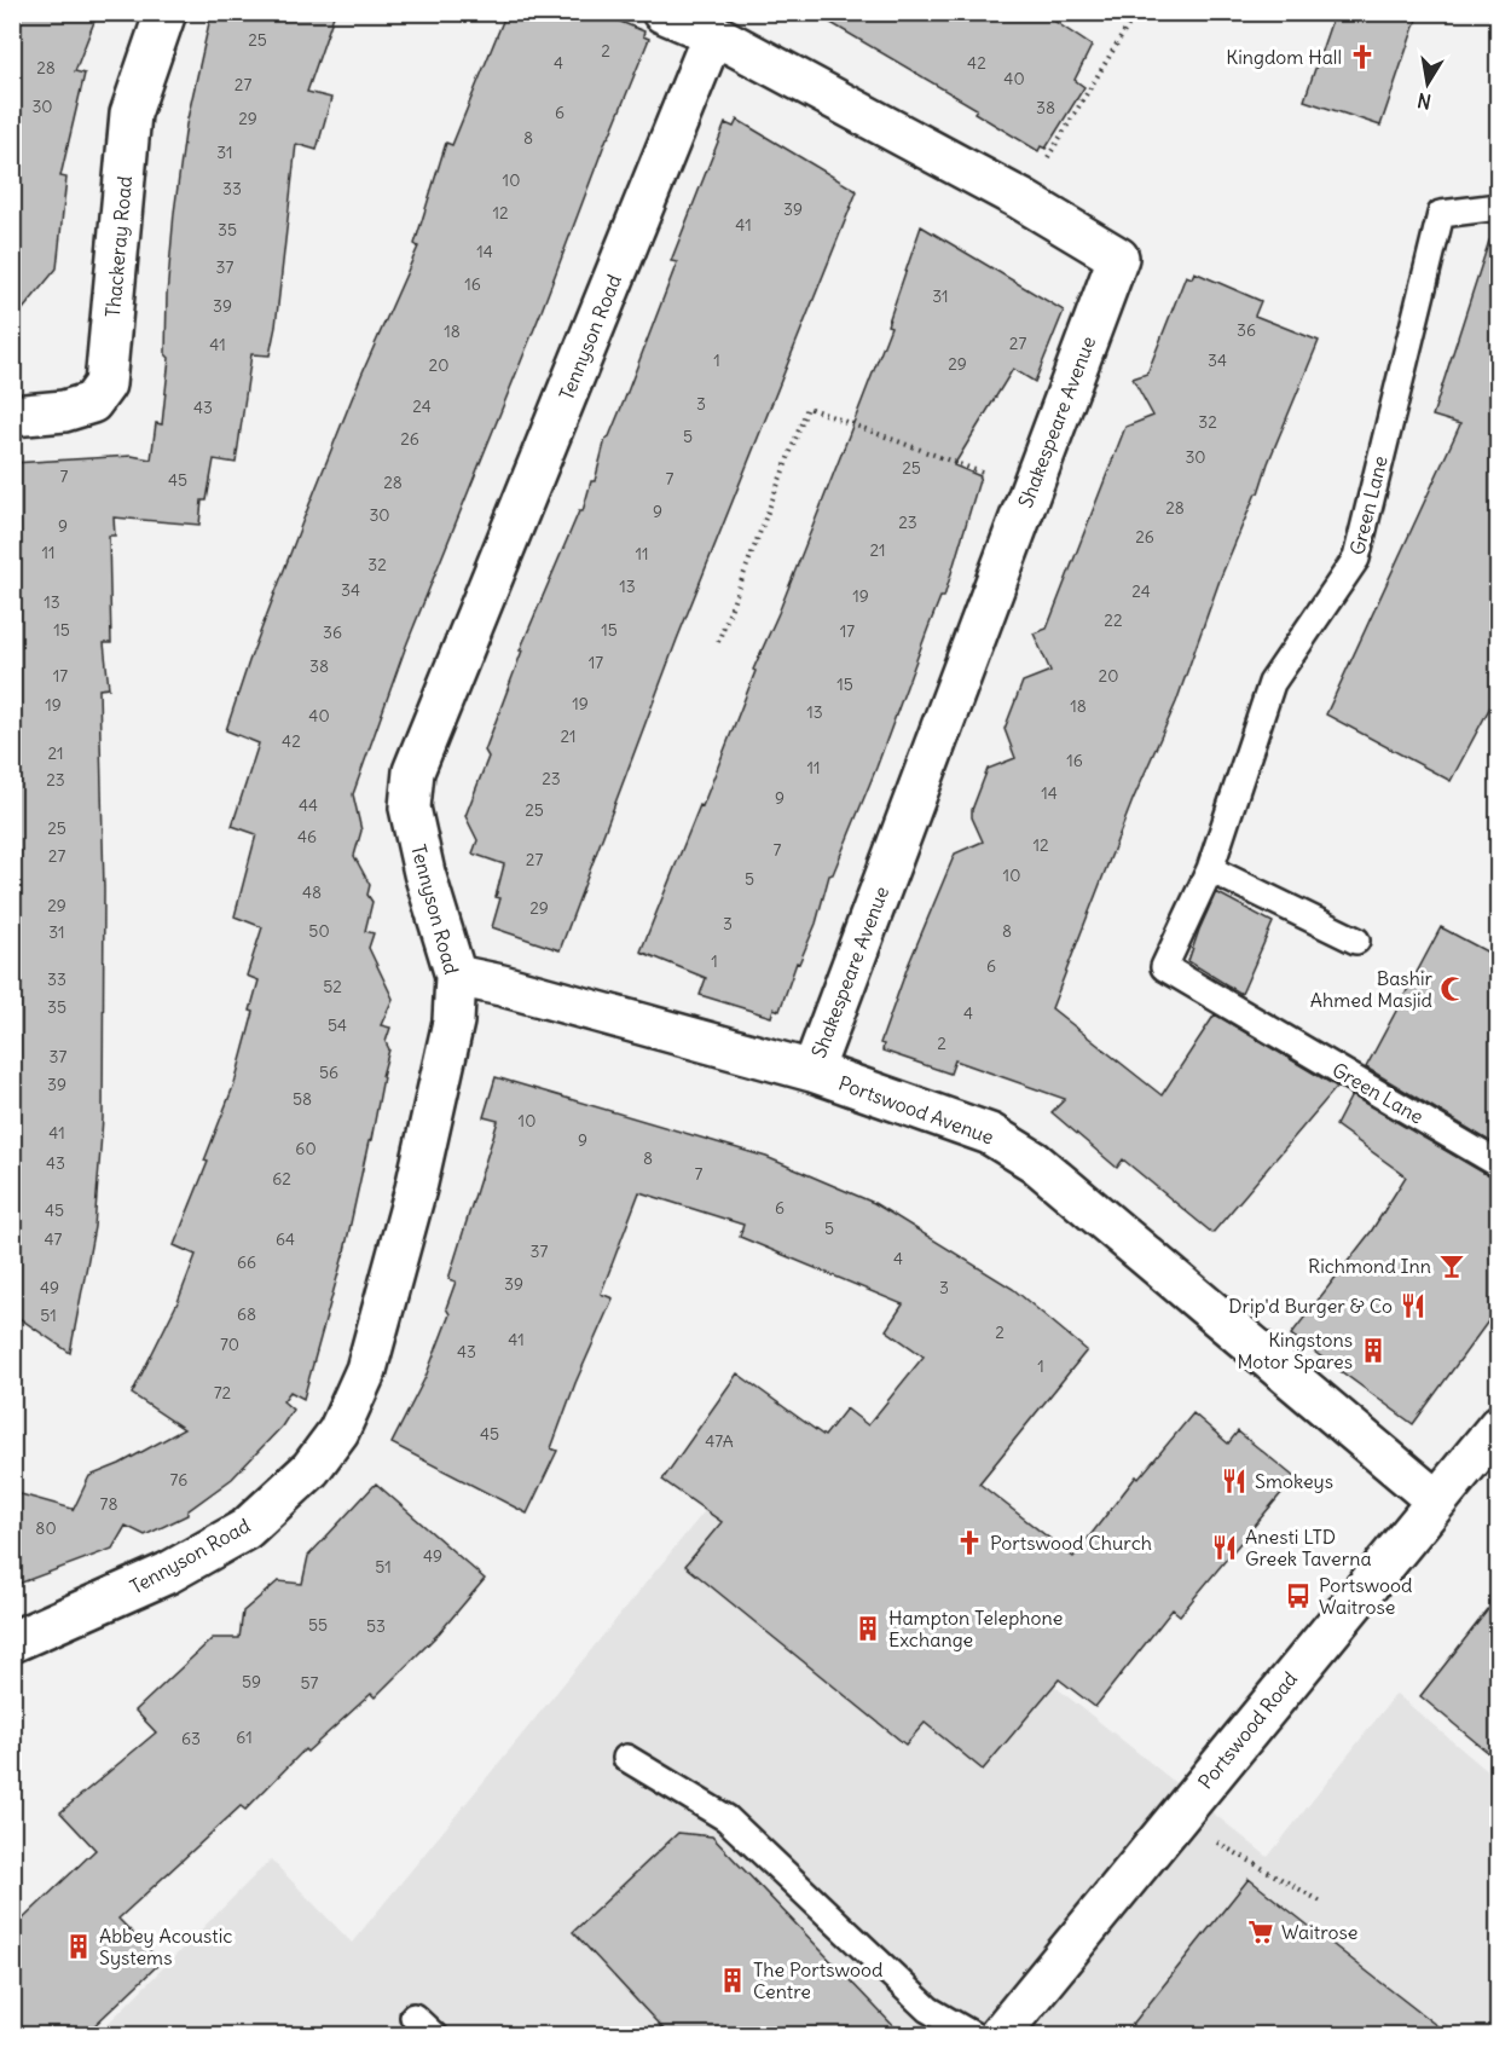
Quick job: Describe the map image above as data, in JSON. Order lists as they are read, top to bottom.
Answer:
{
  "streets": {
    "street": [
      "Thackeray Road",
      "Tennyson Road",
      "Shakespeare Avenue",
      "Portswood Avenue",
      "Portswood Road"
    ],
    "lane": ["Green Lane"]
  },
  "crossings": [
    ["Tennyson Road", "Shakespeare Avenue"],
    ["Tennyson Road", "Portswood Avenue"],
    ["Shakespeare Avenue", "Portswood Avenue"],
    ["Portswood Avenue", "Portswood Road"]
  ],
  "places": {
    "church": ["Kingdom Hall", "Portswood Church"],
    "mosque": ["Bashir Ahmed Masjid"],
    "bar": ["Richmond Inn"],
    "restaurant": ["Drip'd Burger & Co", "Smokeys", "Anesti LTD Greek Taverna"],
    "building": [
      "Kingstons Motor Spares",
      "Hampton Telephone Exchange",
      "Abbey Acoustic Systems",
      "The Portswood Centre"
    ],
    "bus stop": ["Portswood Waitrose"],
    "supermarket": ["Waitrose"]
  },
  "house_numbers": [
    "25",
    "2",
    "4",
    "42",
    "28",
    "40",
    "27",
    "30",
    "38",
    "6",
    "29",
    "8",
    "31",
    "10",
    "33",
    "39",
    "12",
    "41",
    "35",
    "14",
    "37",
    "16",
    "31",
    "39",
    "36",
    "18",
    "27",
    "41",
    "1",
    "34",
    "29",
    "20",
    "3",
    "24",
    "43",
    "32",
    "5",
    "26",
    "30",
    "25",
    "7",
    "7",
    "45",
    "28",
    "28",
    "9",
    "30",
    "23",
    "9",
    "26",
    "21",
    "11",
    "11",
    "32",
    "13",
    "34",
    "24",
    "19",
    "13",
    "22",
    "15",
    "15",
    "17",
    "36",
    "17",
    "38",
    "17",
    "20",
    "15",
    "19",
    "19",
    "18",
    "13",
    "40",
    "21",
    "42",
    "21",
    "16",
    "11",
    "23",
    "23",
    "14",
    "9",
    "44",
    "25",
    "25",
    "46",
    "12",
    "7",
    "27",
    "27",
    "10",
    "5",
    "48",
    "29",
    "29",
    "3",
    "50",
    "8",
    "31",
    "1",
    "6",
    "33",
    "52",
    "35",
    "4",
    "54",
    "2",
    "37",
    "56",
    "39",
    "58",
    "10",
    "41",
    "9",
    "60",
    "8",
    "43",
    "7",
    "62",
    "6",
    "45",
    "5",
    "47",
    "64",
    "37",
    "4",
    "66",
    "39",
    "49",
    "3",
    "68",
    "51",
    "2",
    "41",
    "70",
    "43",
    "1",
    "72",
    "45",
    "47A",
    "76",
    "78",
    "80",
    "49",
    "51",
    "55",
    "53",
    "59",
    "57",
    "61",
    "63"
  ],
  "north": "bottom"
}
